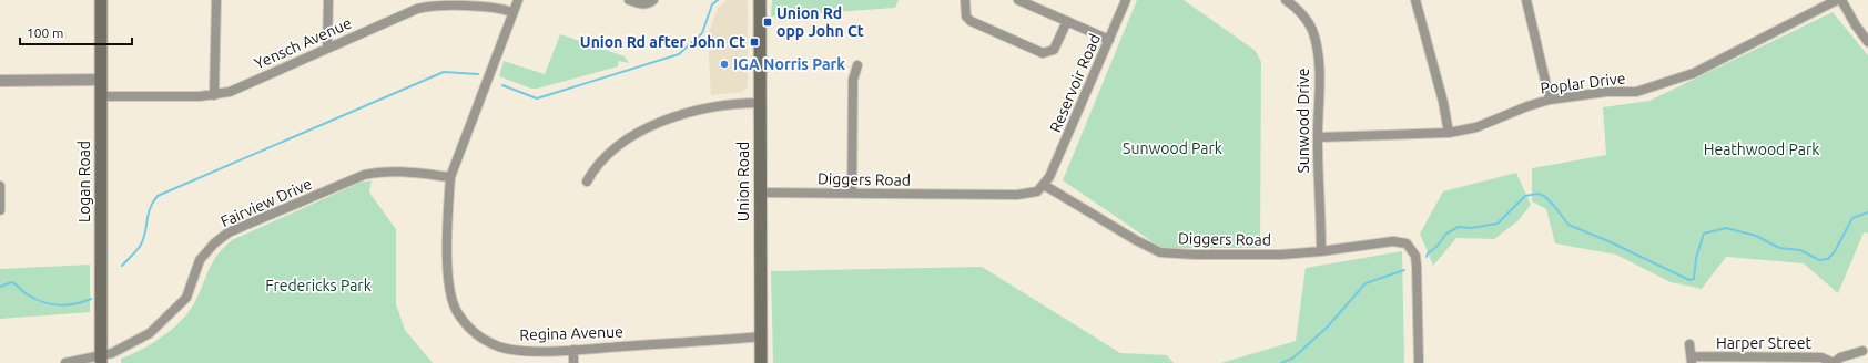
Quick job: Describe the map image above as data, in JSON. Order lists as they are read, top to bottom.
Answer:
{
  "streets": {
    "main road": ["Logan Road", "Union Road"],
    "street": [
      "Yensch Avenue",
      "Reservoir Road",
      "Poplar Drive",
      "Sunwood Drive",
      "Diggers Road",
      "Fairview Drive",
      "Regina Avenue",
      "Harper Street"
    ]
  },
  "crossings": [
    ["Yensch Avenue", "Logan Road"],
    ["Yensch Avenue", "Regina Avenue"],
    ["Reservoir Road", "Diggers Road"],
    ["Poplar Drive", "Sunwood Drive"],
    ["Sunwood Drive", "Diggers Road"],
    ["Diggers Road", "Union Road"],
    ["Logan Road", "Fairview Drive"],
    ["Union Road", "Regina Avenue"],
    ["Fairview Drive", "Regina Avenue"]
  ],
  "parks": ["Sunwood Park", "Heathwood Park", "Fredericks Park"],
  "places": {
    "transit": ["Union Rd opp John Ct", "Union Rd after John Ct"],
    "other": ["IGA Norris Park"]
  },
  "scale_bar": "100 m"
}
